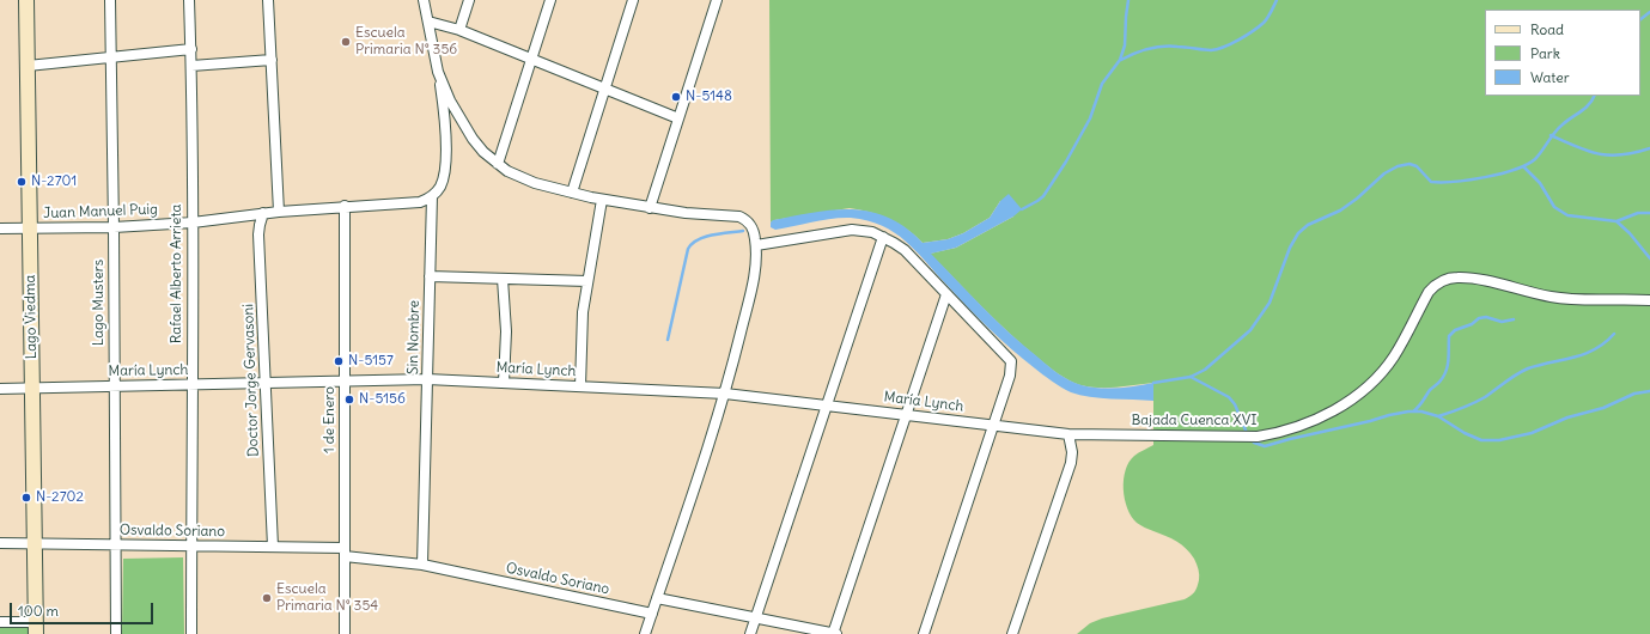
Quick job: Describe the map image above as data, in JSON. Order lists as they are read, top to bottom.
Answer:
{
  "streets": {
    "main road": ["Lago Viedma"],
    "street": [
      "Juan Manuel Puig",
      "Rafael Alberto Arrieta",
      "Lago Musters",
      "Sin Nombre",
      "María Lynch",
      "Doctor Jorge Gervasoni",
      "1 de Enero",
      "Bajada Cuenca XVI",
      "Osvaldo Soriano"
    ]
  },
  "crossings": [
    ["Juan Manuel Puig", "Rafael Alberto Arrieta"],
    ["Juan Manuel Puig", "Lago Musters"],
    ["Juan Manuel Puig", "Lago Viedma"],
    ["Juan Manuel Puig", "Doctor Jorge Gervasoni"],
    ["Juan Manuel Puig", "1 de Enero"],
    ["Rafael Alberto Arrieta", "María Lynch"],
    ["Rafael Alberto Arrieta", "Osvaldo Soriano"],
    ["Lago Musters", "María Lynch"],
    ["Lago Musters", "Osvaldo Soriano"],
    ["Lago Viedma", "María Lynch"],
    ["Lago Viedma", "Osvaldo Soriano"],
    ["Sin Nombre", "María Lynch"],
    ["Sin Nombre", "Osvaldo Soriano"],
    ["María Lynch", "Doctor Jorge Gervasoni"],
    ["María Lynch", "1 de Enero"],
    ["María Lynch", "Bajada Cuenca XVI"],
    ["Doctor Jorge Gervasoni", "Osvaldo Soriano"],
    ["1 de Enero", "Osvaldo Soriano"]
  ],
  "places": [
    "Escuela Primaria N° 356",
    "N-5148",
    "N-2701",
    "N-5157",
    "N-5156",
    "N-2702",
    "Escuela Primaria N° 354"
  ],
  "legend": ["Road", "Park", "Water"],
  "scale_bar": "100 m"
}
